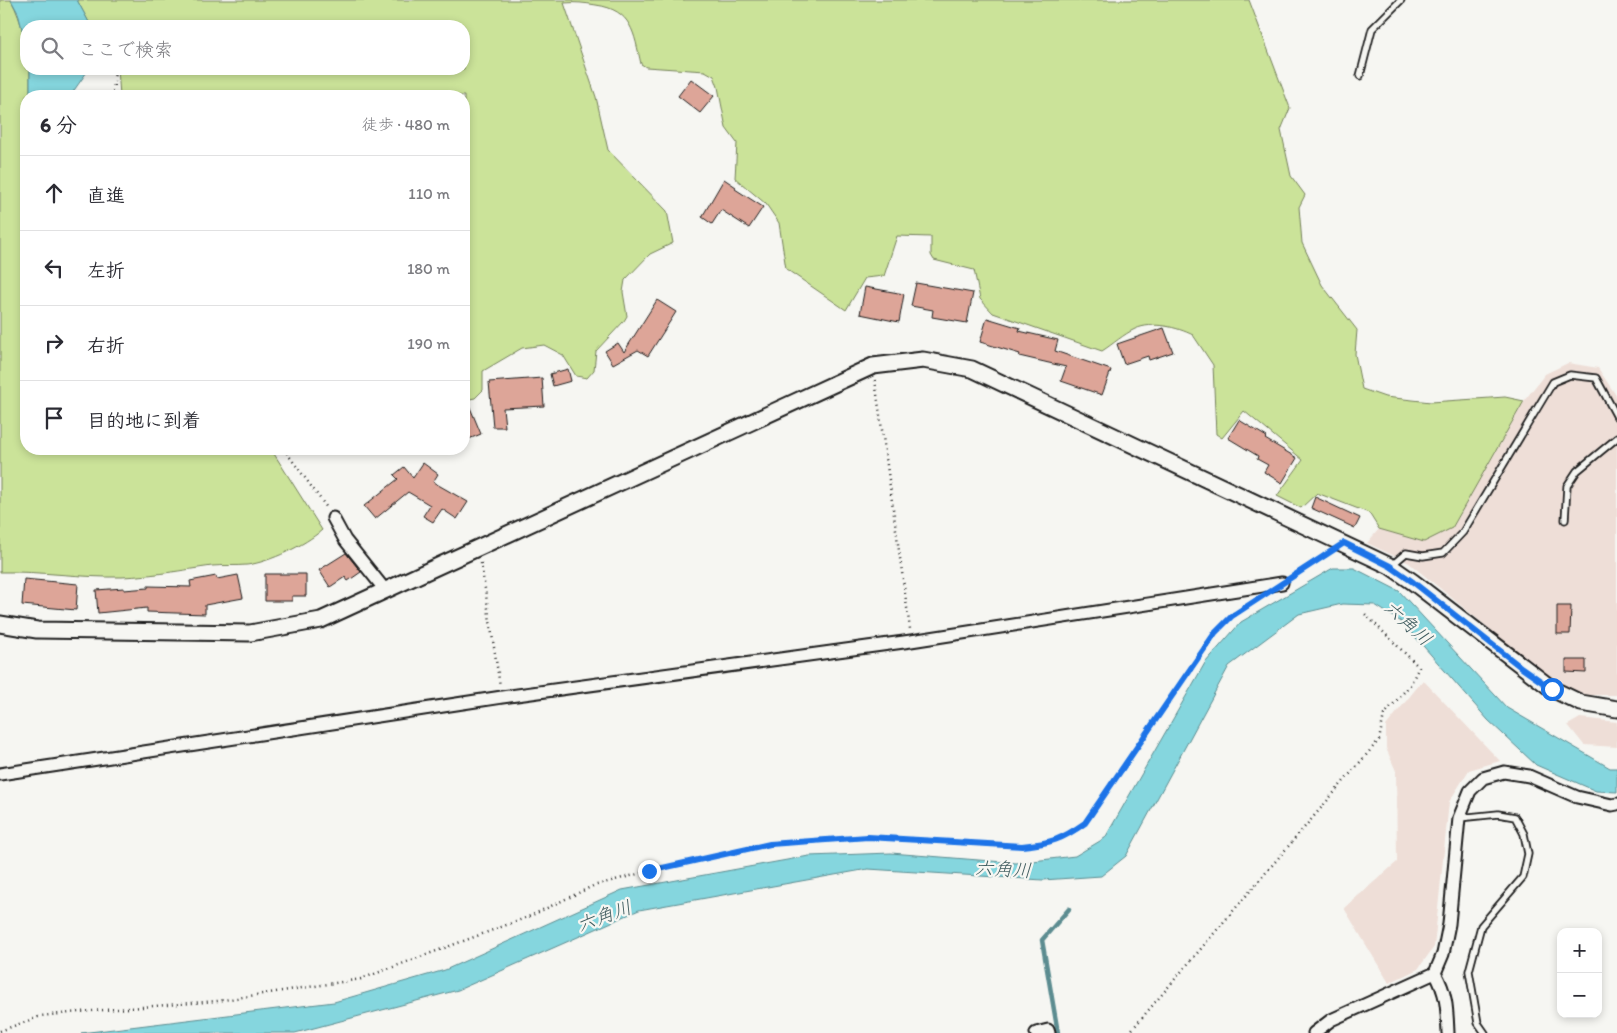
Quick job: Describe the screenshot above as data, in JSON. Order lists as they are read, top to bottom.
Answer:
{
  "water": ["六角川"],
  "page": {
    "search": "ここで検索",
    "heading": ["6 分", "徒歩 · 480 m"],
    "list": [
      ["直進", "110 m"],
      ["左折", "180 m"],
      ["右折", "190 m"],
      "目的地に到着"
    ],
    "map_buttons": ["+", "−"]
  }
}
